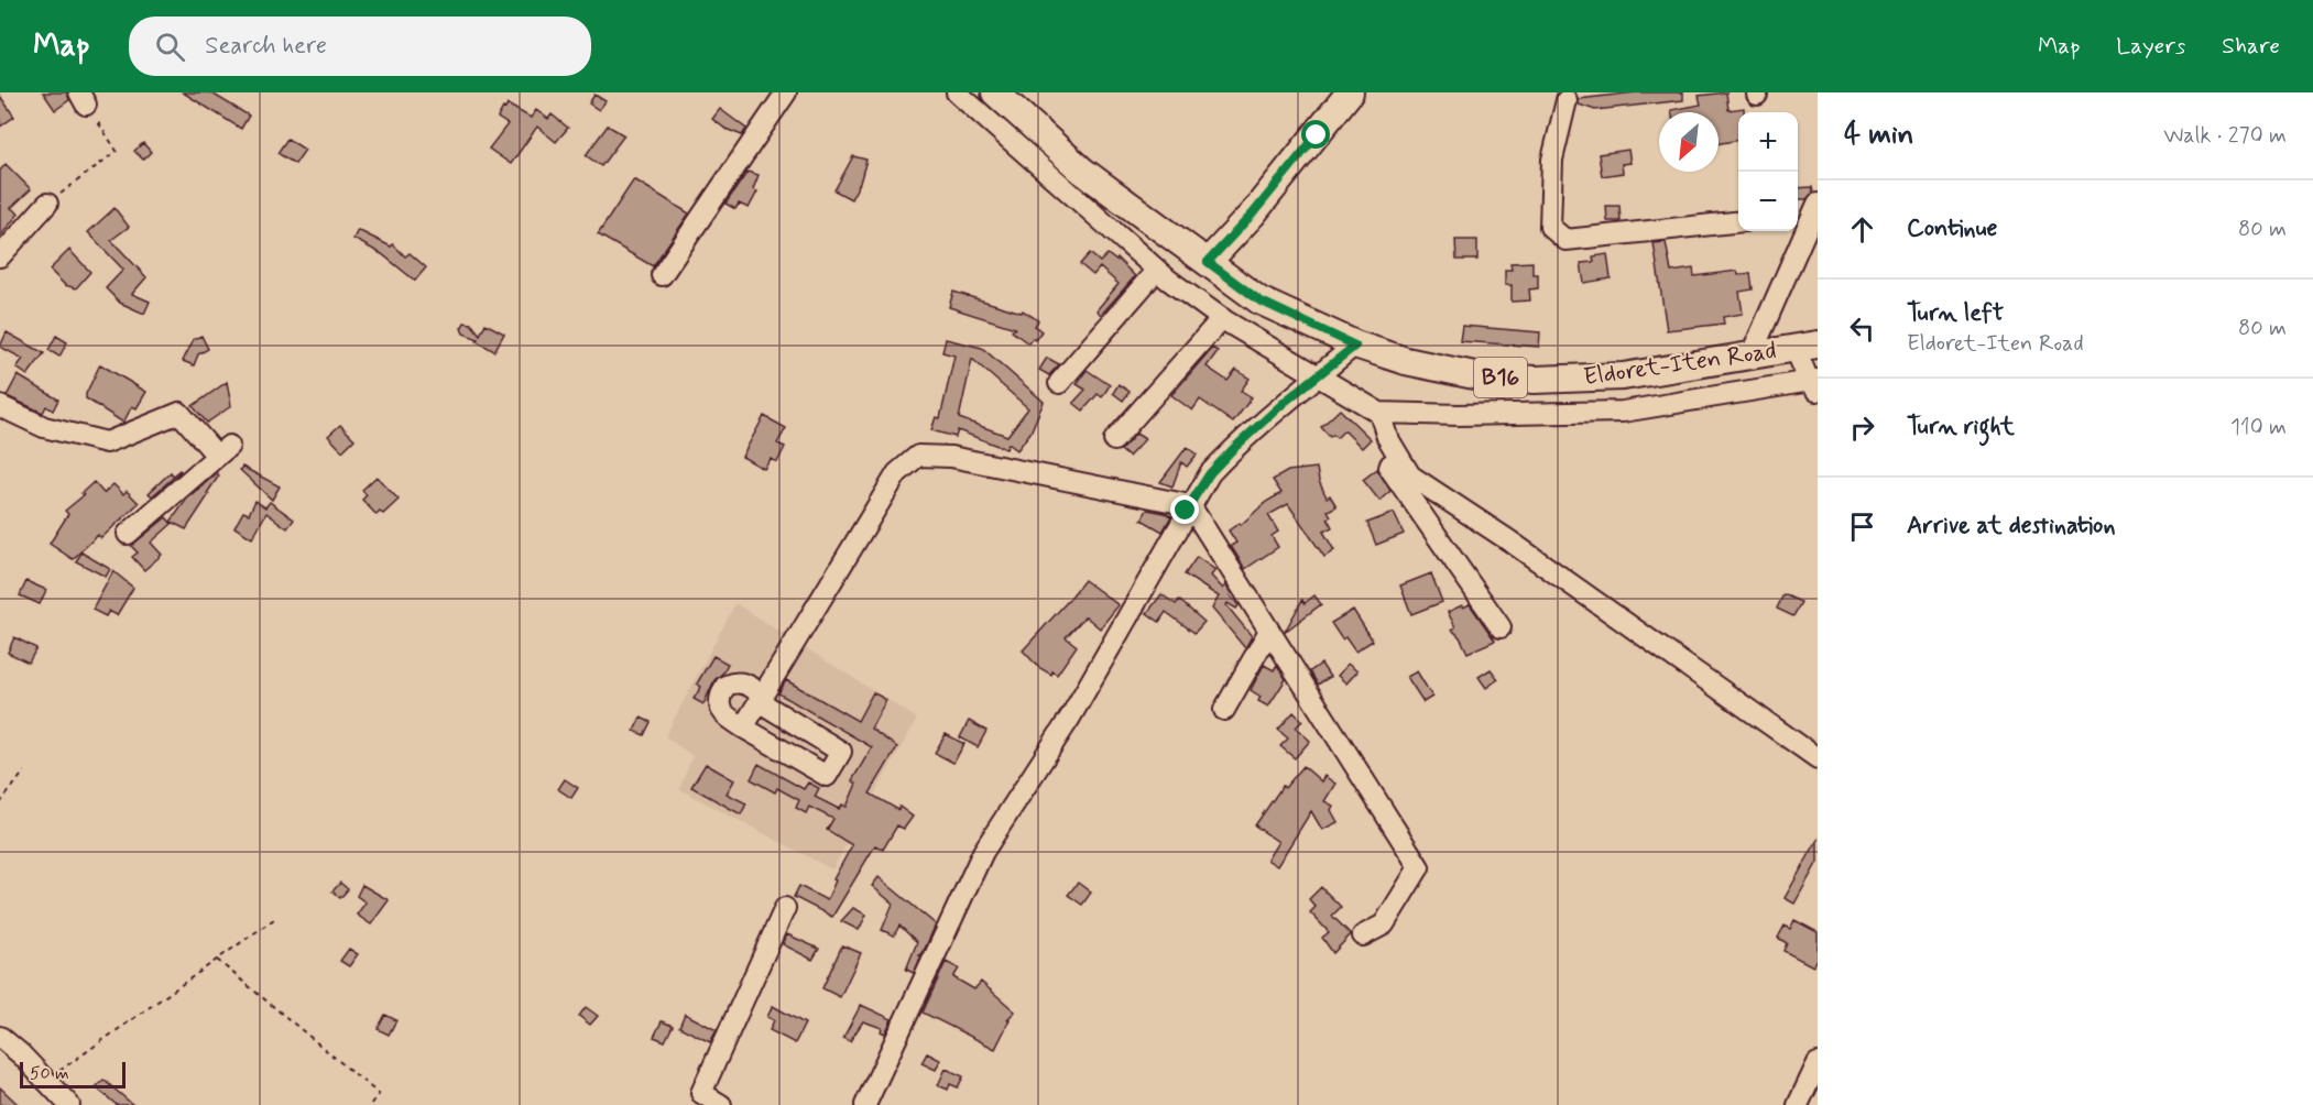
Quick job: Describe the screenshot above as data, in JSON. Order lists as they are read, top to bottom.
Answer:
{
  "streets": {
    "main road": ["Eldoret-Iten Road", "B16"]
  },
  "scale_bar": "50 m",
  "north": "bottom left",
  "page": {
    "header": "Map",
    "search": "Search here",
    "nav": ["Map", "Layers", "Share"],
    "heading": ["4 min", "Walk · 270 m"],
    "map_buttons": ["+", "−"],
    "list": [
      ["Continue", "80 m"],
      ["Turn left", "Eldoret-Iten Road", "80 m"],
      ["Turn right", "110 m"],
      "Arrive at destination"
    ],
    "scale": "50 m"
  }
}
